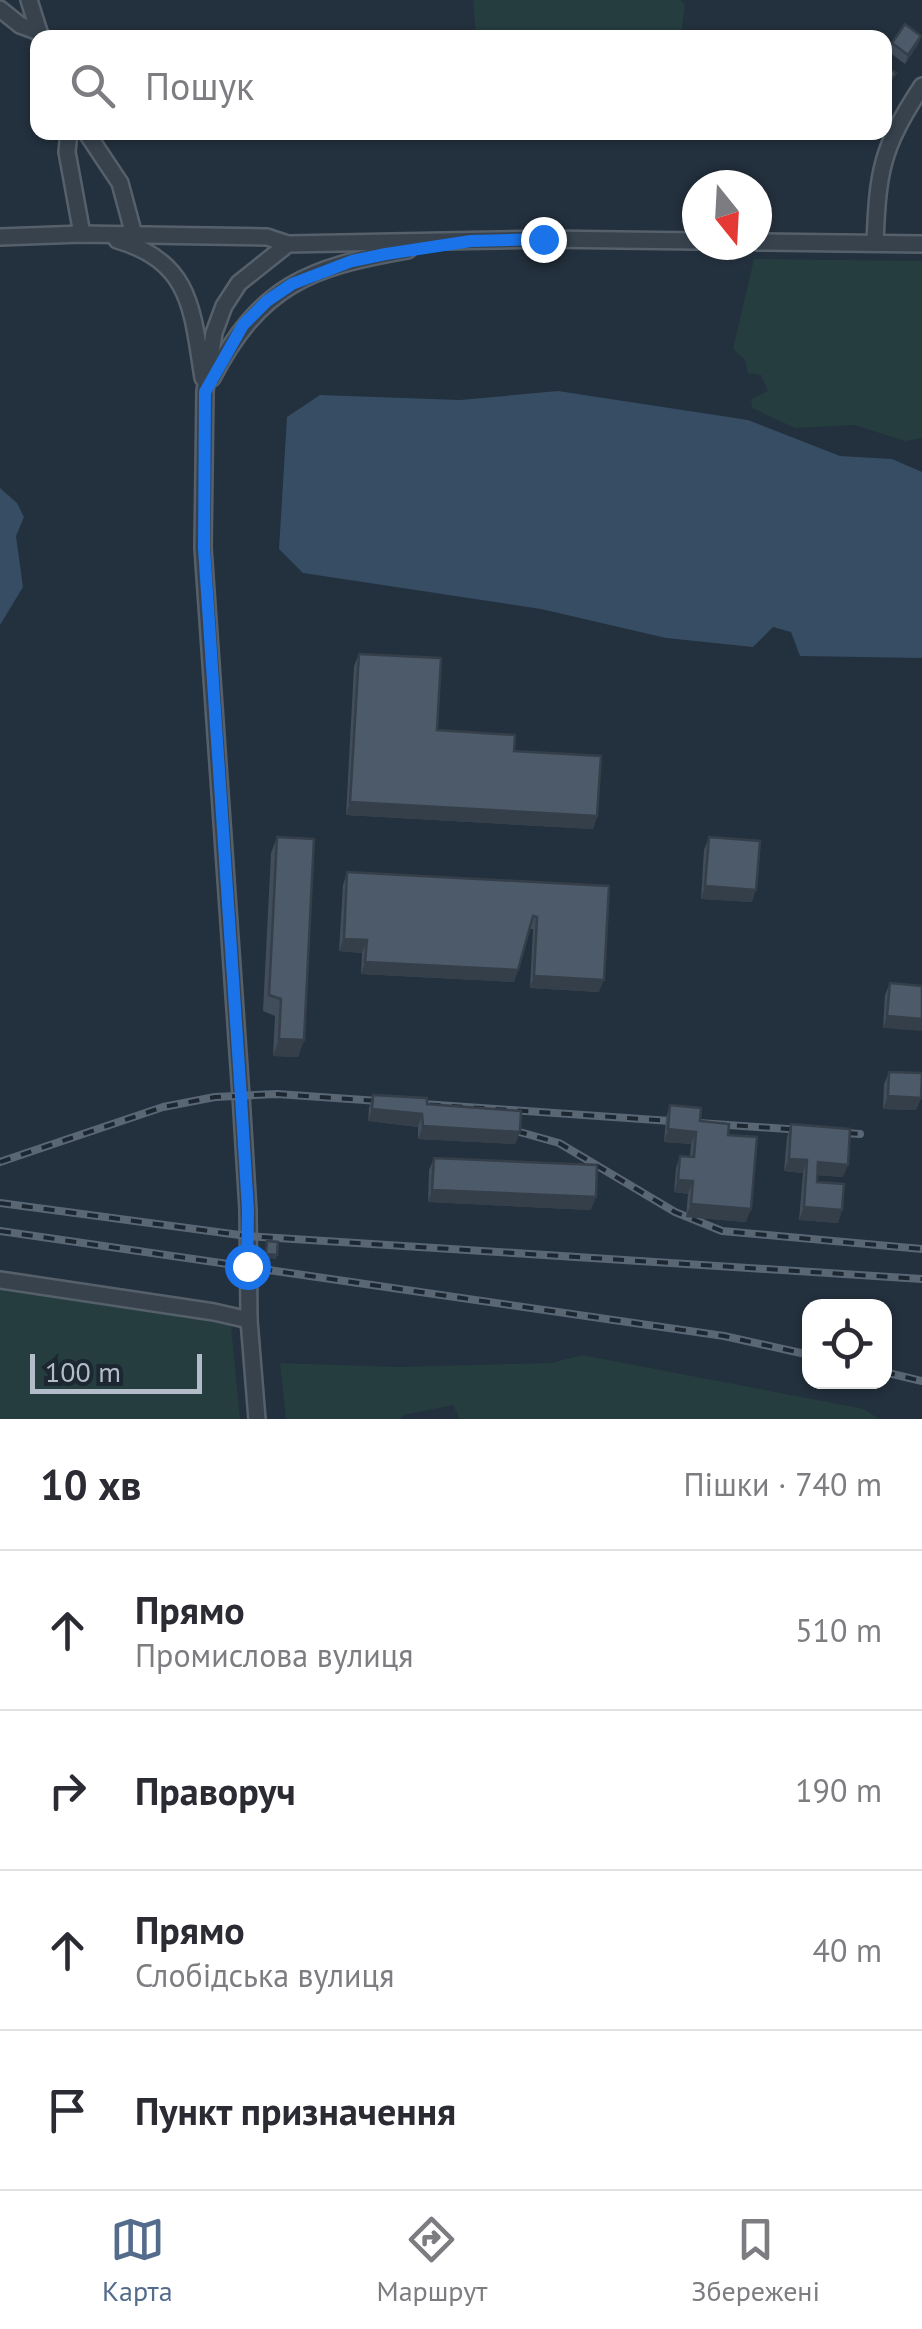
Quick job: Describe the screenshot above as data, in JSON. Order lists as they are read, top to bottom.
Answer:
{
  "scale_bar": "100 m",
  "north": "bottom",
  "page": {
    "search": "Пошук",
    "scale": "100 m",
    "heading": ["10 хв", "Пішки · 740 m"],
    "list": [
      ["Прямо", "Промислова вулиця", "510 m"],
      ["Праворуч", "190 m"],
      ["Прямо", "Слобідська вулиця", "40 m"],
      "Пункт призначення"
    ],
    "nav": ["Карта", "Маршрут", "Збережені"]
  }
}
